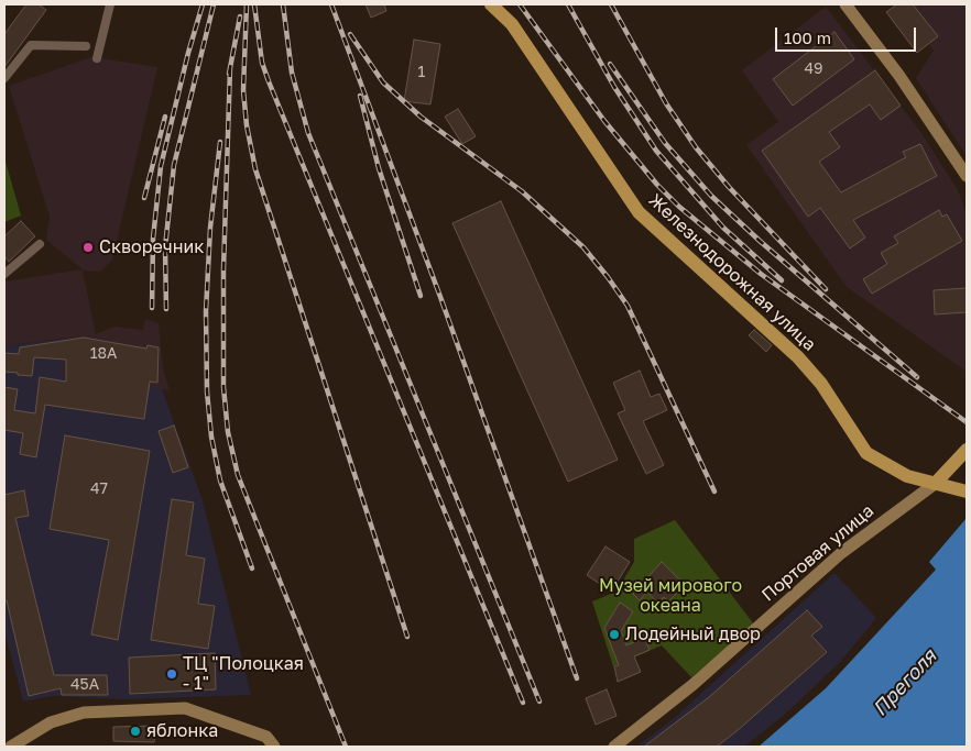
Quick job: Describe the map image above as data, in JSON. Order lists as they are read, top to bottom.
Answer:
{
  "streets": {
    "main road": ["Железнодорожная улица", "Портовая улица"]
  },
  "crossings": [
    ["Железнодорожная улица", "Портовая улица"]
  ],
  "water": ["Преголя"],
  "parks": ["Музей мирового океана"],
  "places": [
    "Скворечник",
    "Лодейный двор",
    "ТЦ \"Полоцкая - 1\"",
    "яблонка"
  ],
  "house_numbers": [
    "49",
    "1",
    "18А",
    "47",
    "45А"
  ],
  "scale_bar": "100 m"
}
